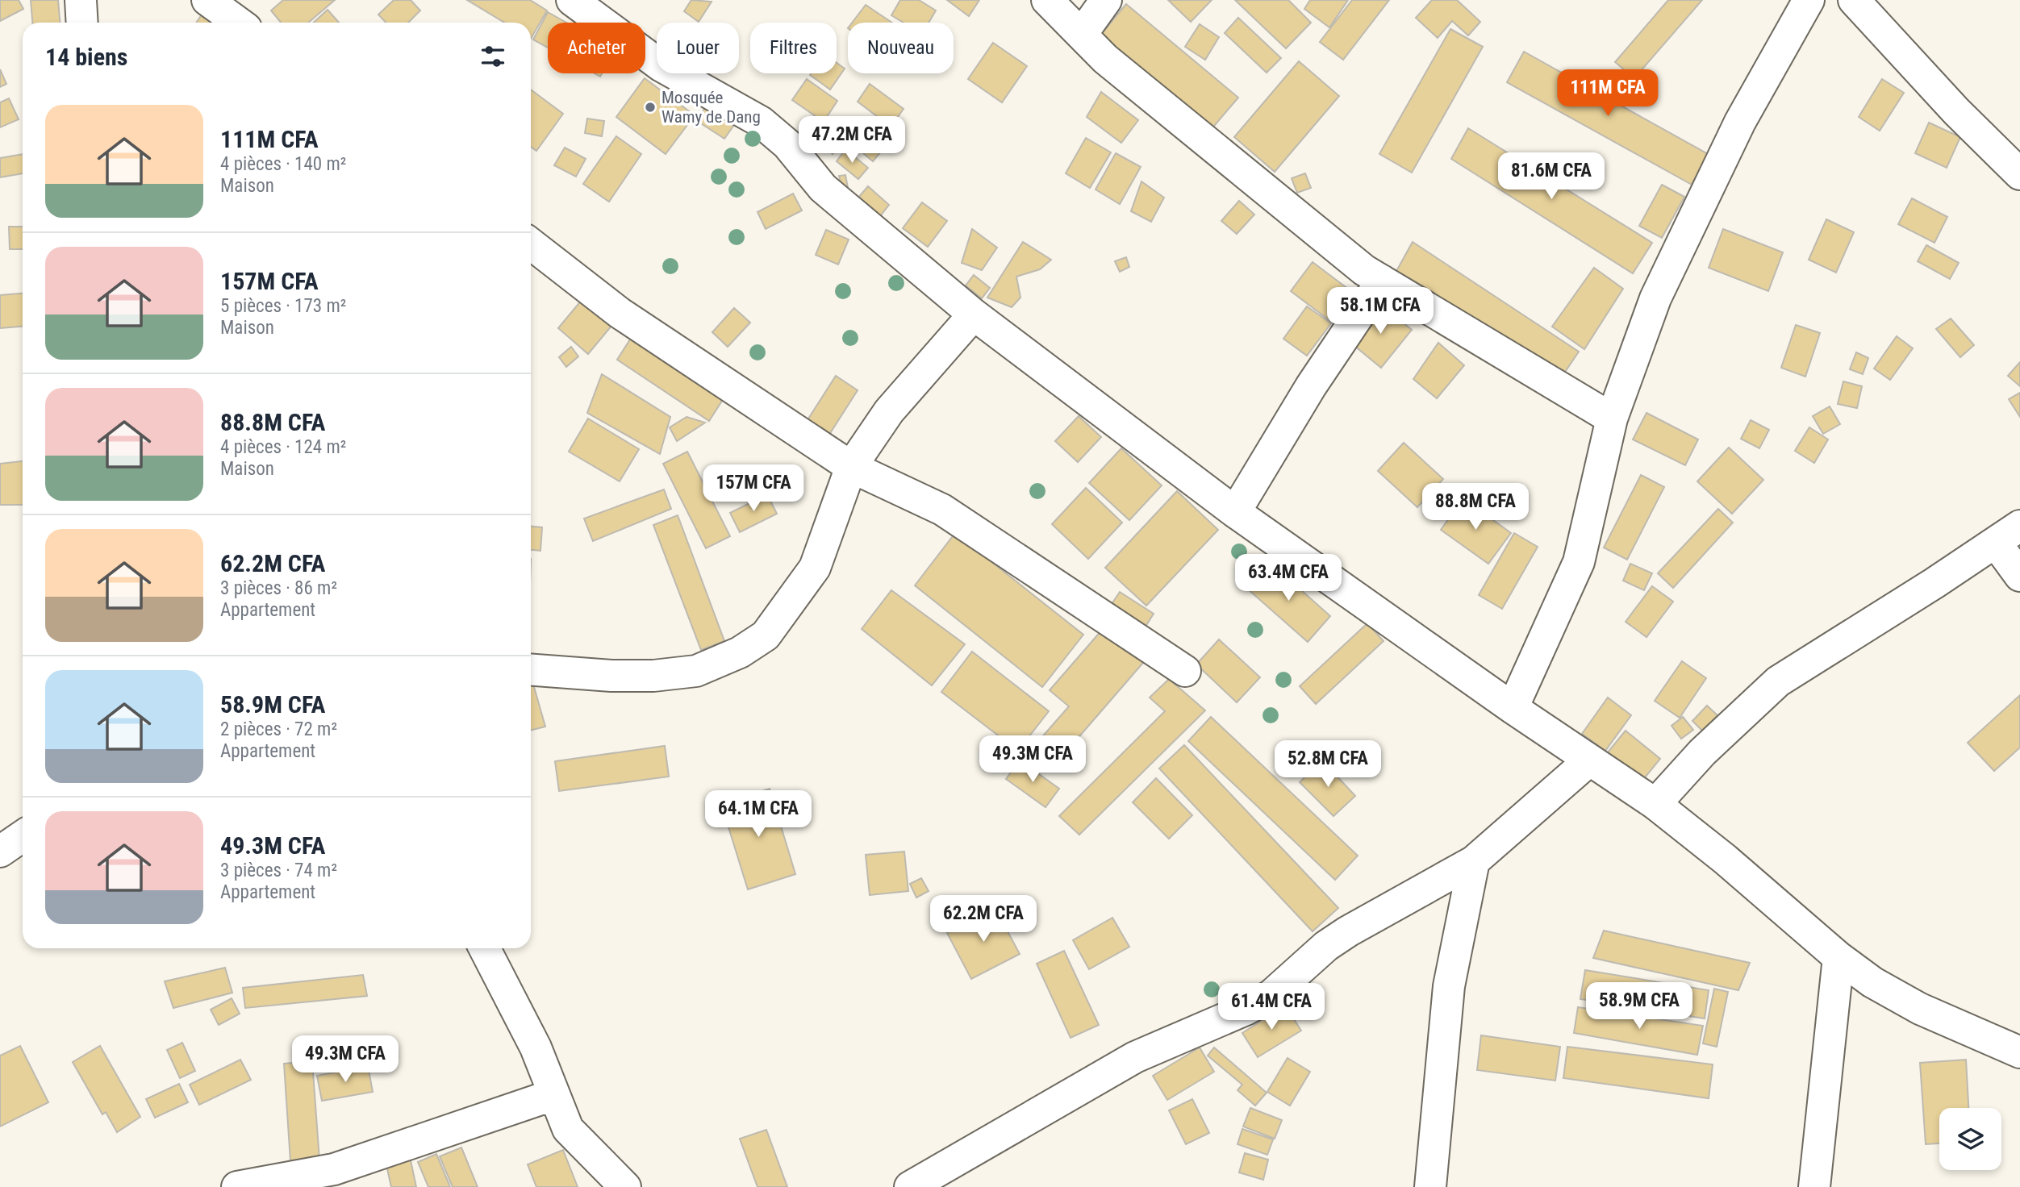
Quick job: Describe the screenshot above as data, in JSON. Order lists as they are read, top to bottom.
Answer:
{
  "places": ["Mosquée Wamy de Dang"],
  "page": {
    "chip": [
      "Acheter",
      "Louer",
      "Filtres",
      "Nouveau"
    ],
    "heading": "14 biens",
    "price": [
      "111M CFA",
      "47.2M CFA",
      "81.6M CFA",
      "58.1M CFA",
      "157M CFA",
      "88.8M CFA",
      "63.4M CFA",
      "49.3M CFA",
      "52.8M CFA",
      "64.1M CFA",
      "62.2M CFA",
      "58.9M CFA",
      "61.4M CFA",
      "49.3M CFA"
    ],
    "list": [
      {
        "name": "111M CFA",
        "note": "4 pièces · 140 m² · Maison"
      },
      {
        "name": "157M CFA",
        "note": "5 pièces · 173 m² · Maison"
      },
      {
        "name": "88.8M CFA",
        "note": "4 pièces · 124 m² · Maison"
      },
      {
        "name": "62.2M CFA",
        "note": "3 pièces · 86 m² · Appartement"
      },
      {
        "name": "58.9M CFA",
        "note": "2 pièces · 72 m² · Appartement"
      },
      {
        "name": "49.3M CFA",
        "note": "3 pièces · 74 m² · Appartement"
      }
    ]
  }
}
